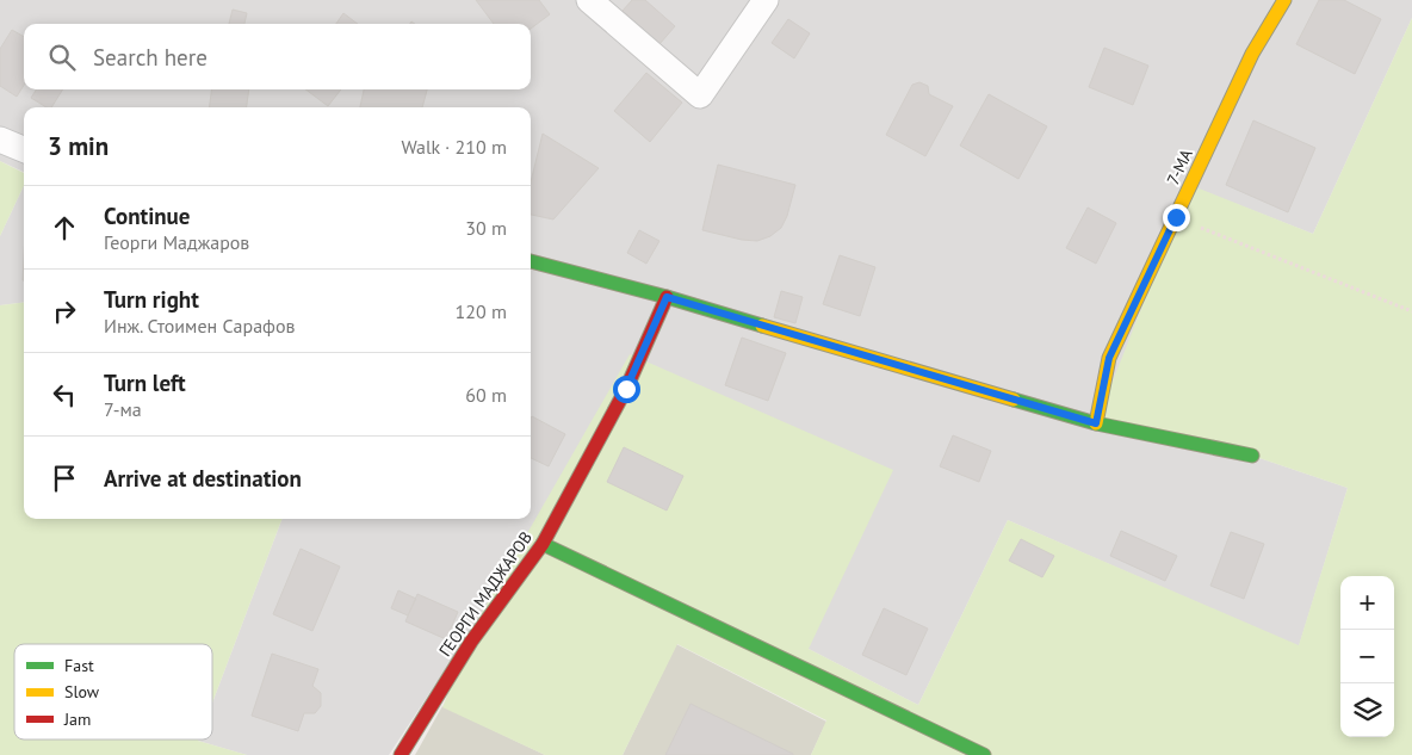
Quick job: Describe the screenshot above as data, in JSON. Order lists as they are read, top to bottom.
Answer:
{
  "streets": {
    "street": ["7-МА", "ГЕОРГИ МАДЖАРОВ"]
  },
  "legend": ["Fast", "Slow", "Jam"],
  "page": {
    "search": "Search here",
    "heading": ["3 min", "Walk · 210 m"],
    "list": [
      ["Continue", "Георги Маджаров", "30 m"],
      ["Turn right", "Инж. Стоимен Сарафов", "120 m"],
      ["Turn left", "7-ма", "60 m"],
      "Arrive at destination"
    ],
    "map_buttons": ["+", "−"]
  }
}
